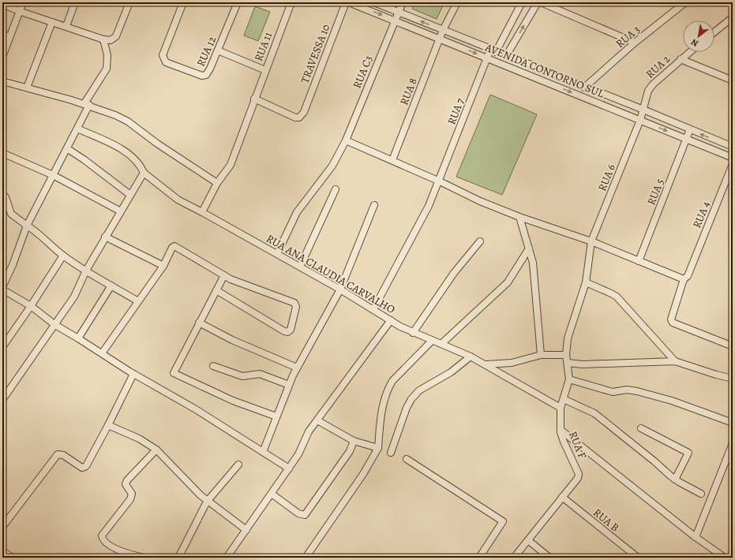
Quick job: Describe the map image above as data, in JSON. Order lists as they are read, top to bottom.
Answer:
{
  "streets": {
    "street": [
      "RUA 3",
      "RUA 11",
      "RUA 12",
      "TRAVESSA 10",
      "RUA 2",
      "AVENIDA CONTORNO SUL",
      "RUA C3",
      "RUA 8",
      "RUA 7",
      "RUA 6",
      "RUA 5",
      "RUA 4",
      "RUA ANA CLAUDIA CARVALHO",
      "RUA F",
      "RUA B"
    ]
  },
  "crossings": [
    ["RUA 3", "AVENIDA CONTORNO SUL"],
    ["RUA 11", "TRAVESSA 10"],
    ["RUA 2", "AVENIDA CONTORNO SUL"],
    ["RUA 2", "RUA 6"],
    ["AVENIDA CONTORNO SUL", "RUA C3"],
    ["AVENIDA CONTORNO SUL", "RUA 8"],
    ["AVENIDA CONTORNO SUL", "RUA 7"],
    ["AVENIDA CONTORNO SUL", "RUA 6"],
    ["AVENIDA CONTORNO SUL", "RUA 5"],
    ["RUA C3", "RUA ANA CLAUDIA CARVALHO"],
    ["RUA 7", "RUA ANA CLAUDIA CARVALHO"],
    ["RUA 6", "RUA F"],
    ["RUA ANA CLAUDIA CARVALHO", "RUA F"],
    ["RUA F", "RUA B"]
  ],
  "north": "bottom left"
}
